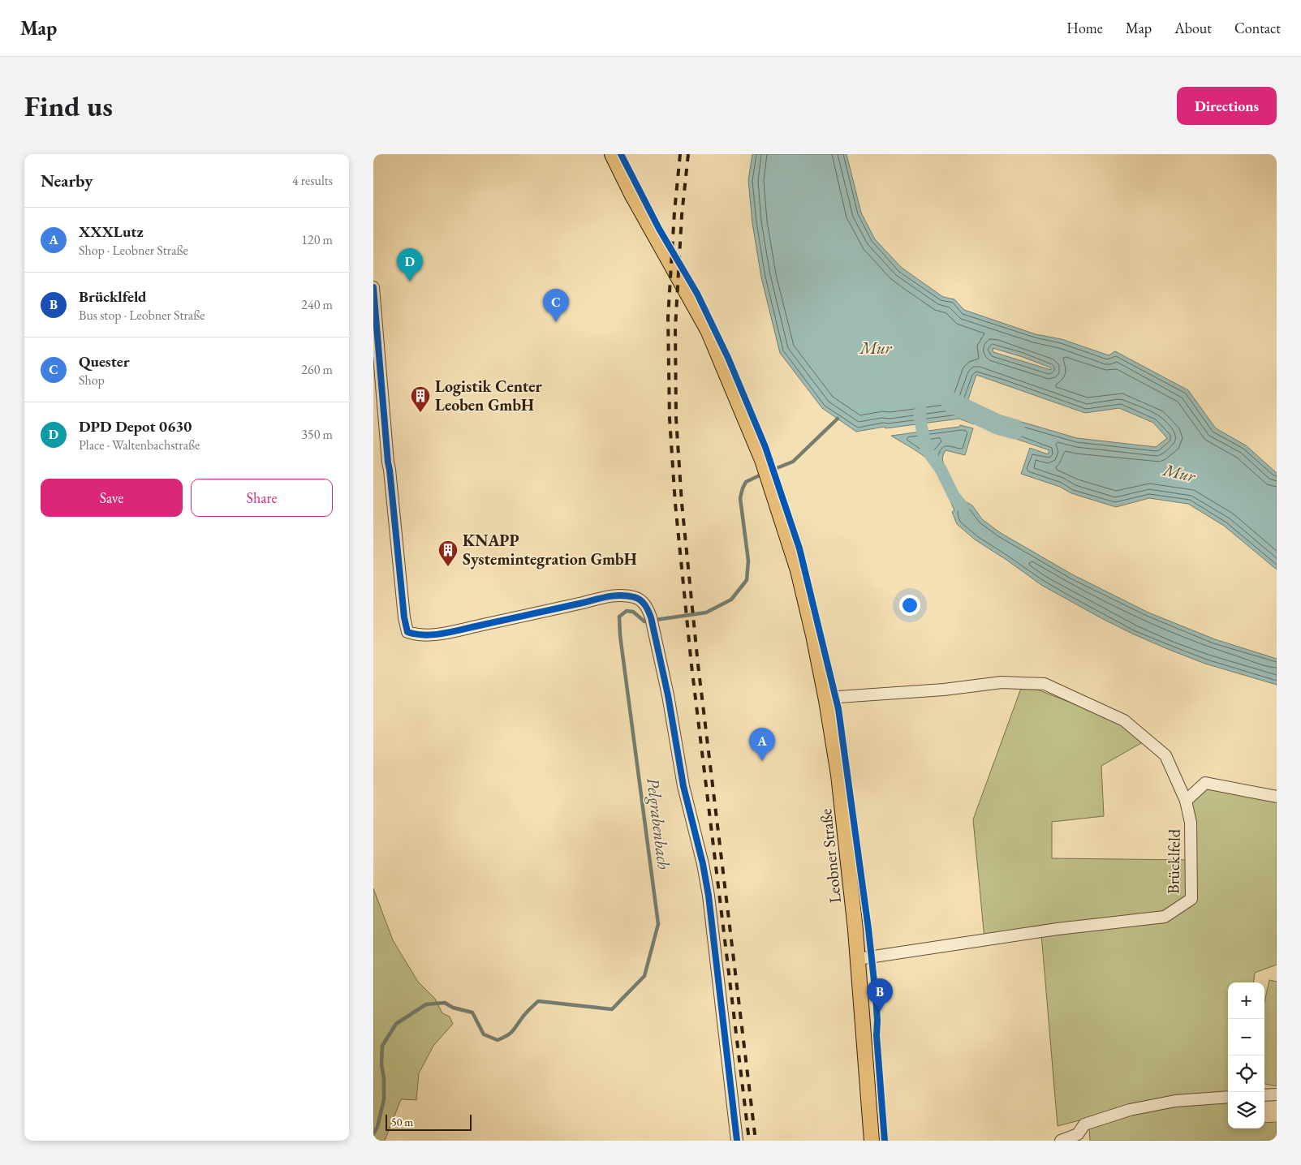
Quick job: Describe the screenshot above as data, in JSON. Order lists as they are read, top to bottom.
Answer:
{
  "streets": {
    "main road": ["Leobner Straße"],
    "street": ["Brücklfeld"]
  },
  "crossings": [
    ["Leobner Straße", "Brücklfeld"]
  ],
  "water": ["Mur", "Pelgrabenbach"],
  "places": {
    "building": ["Logistik Center Leoben GmbH", "KNAPP Systemintegration GmbH"]
  },
  "scale_bar": "50 m",
  "page": {
    "header": "Map",
    "nav": [
      "Home",
      "Map",
      "About",
      "Contact"
    ],
    "buttons": [
      "Directions",
      ["Save", "Share"]
    ],
    "title": "Find us",
    "heading": ["Nearby", "4 results"],
    "list": [
      {
        "mark": "A",
        "name": "XXXLutz",
        "note": "Shop · Leobner Straße",
        "value": "120 m"
      },
      {
        "mark": "B",
        "name": "Brücklfeld",
        "note": "Bus stop · Leobner Straße",
        "value": "240 m"
      },
      {
        "mark": "C",
        "name": "Quester",
        "note": "Shop",
        "value": "260 m"
      },
      {
        "mark": "D",
        "name": "DPD Depot 0630",
        "note": "Place · Waltenbachstraße",
        "value": "350 m"
      }
    ],
    "pins": [
      "D",
      "C",
      "A",
      "B"
    ],
    "map_buttons": ["+", "−"],
    "scale": "50 m"
  }
}
